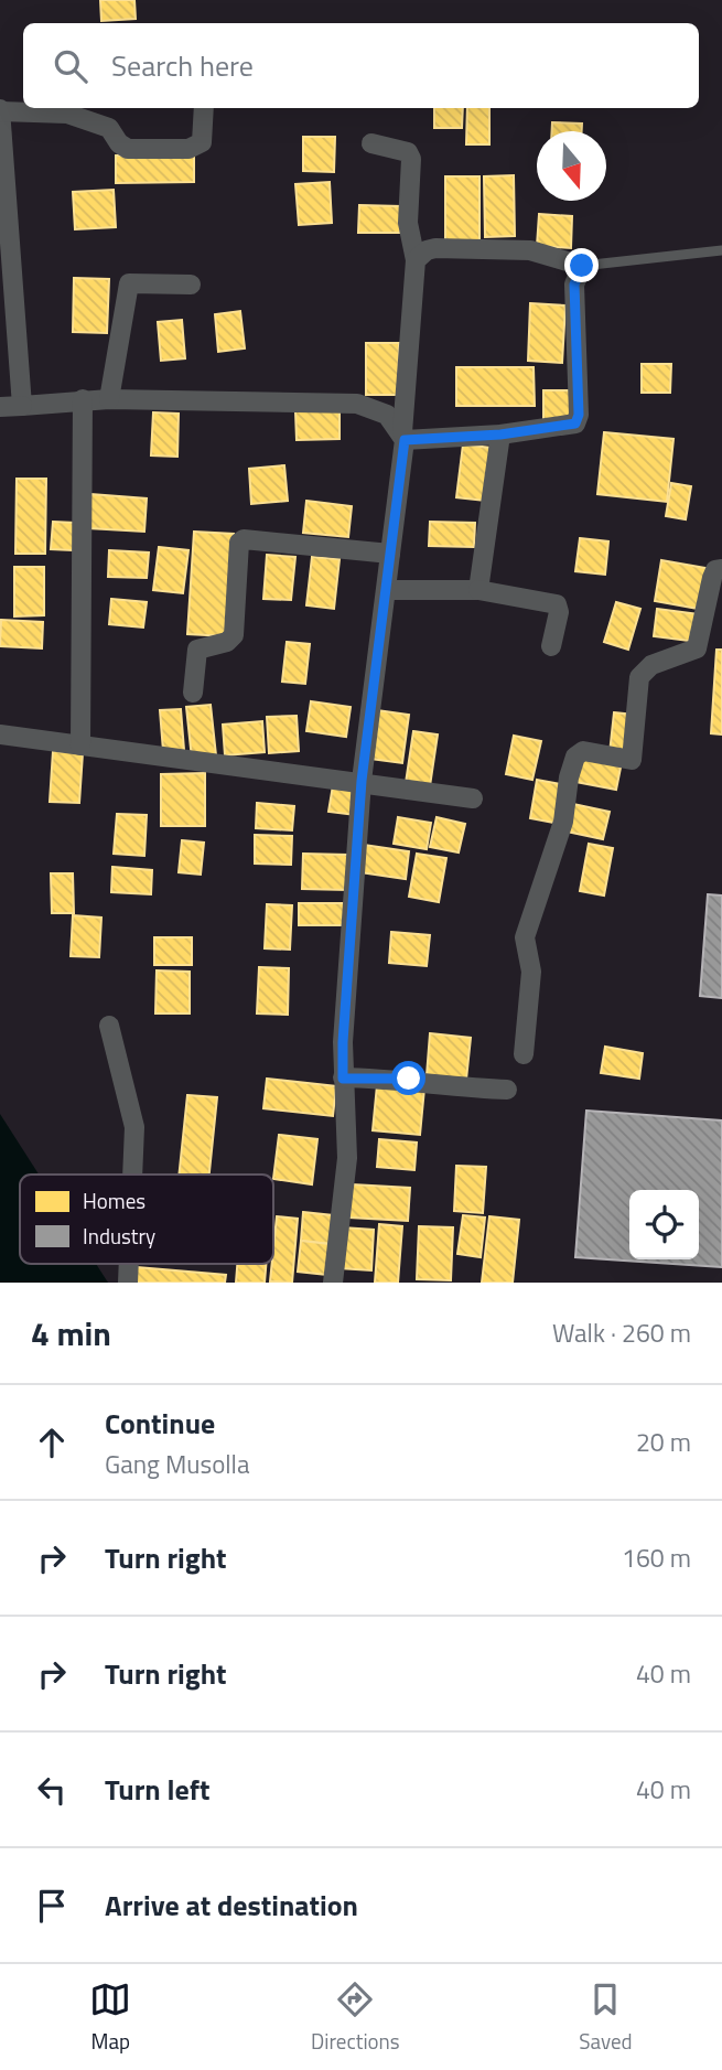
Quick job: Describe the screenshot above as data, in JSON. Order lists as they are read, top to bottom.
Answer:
{
  "legend": ["Homes", "Industry"],
  "north": "bottom",
  "page": {
    "search": "Search here",
    "heading": ["4 min", "Walk · 260 m"],
    "list": [
      ["Continue", "Gang Musolla", "20 m"],
      ["Turn right", "160 m"],
      ["Turn right", "40 m"],
      ["Turn left", "40 m"],
      "Arrive at destination"
    ],
    "nav": ["Map", "Directions", "Saved"]
  }
}
